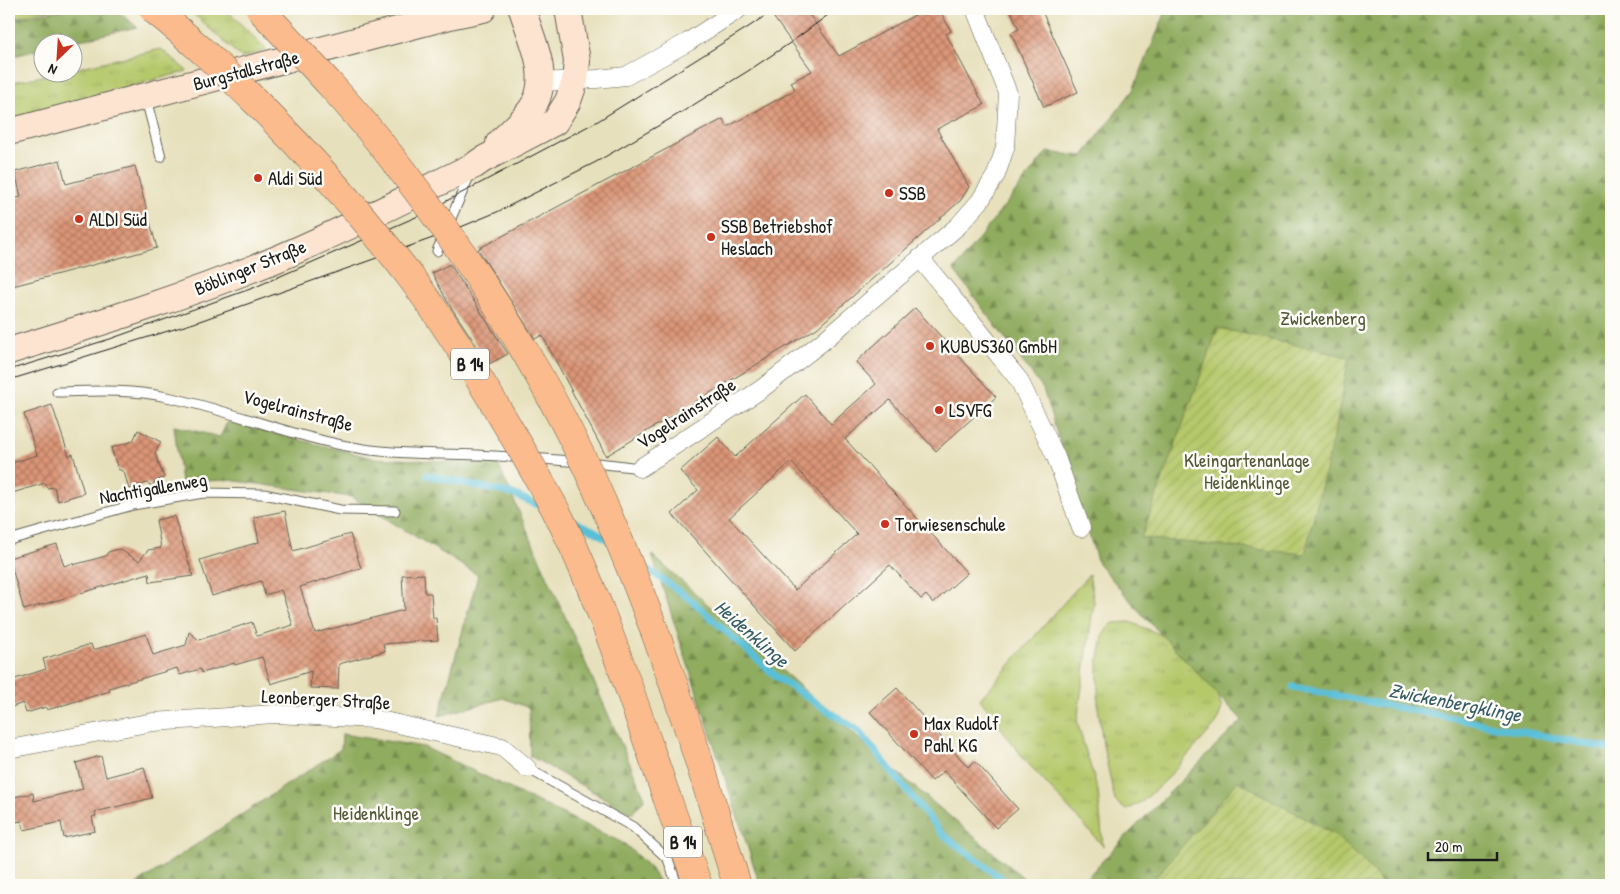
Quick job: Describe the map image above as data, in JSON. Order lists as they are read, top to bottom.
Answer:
{
  "streets": {
    "highway": ["B 14"],
    "street": [
      "Burgstallstraße",
      "Böblinger Straße",
      "Vogelrainstraße",
      "Leonberger Straße"
    ],
    "lane": ["Nachtigallenweg"]
  },
  "water": ["Heidenklinge", "Zwickenbergklinge"],
  "parks": ["Zwickenberg", "Kleingartenanlage Heidenklinge", "Heidenklinge"],
  "places": [
    "Aldi Süd",
    "SSB",
    "ALDI Süd",
    "SSB Betriebshof Heslach",
    "KUBUS360 GmbH",
    "LSVFG",
    "Torwiesenschule",
    "Max Rudolf Pahl KG"
  ],
  "scale_bar": "20 m",
  "north": "bottom left"
}
